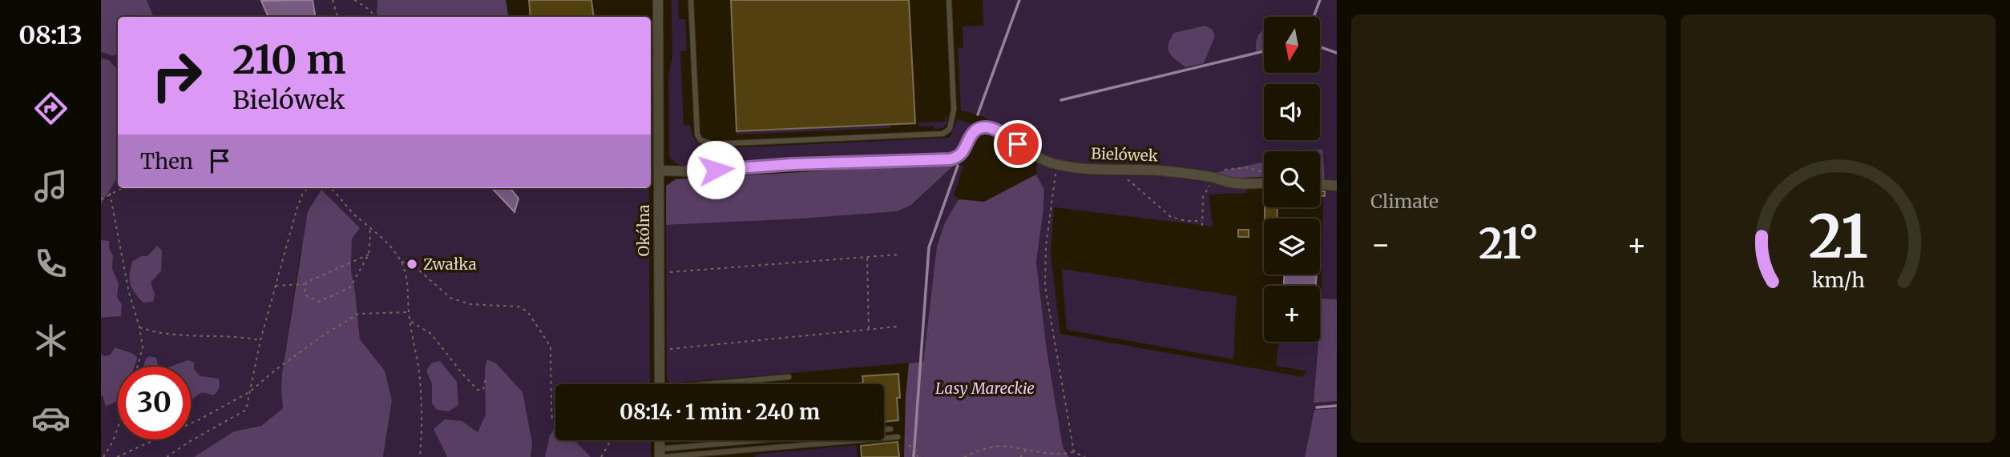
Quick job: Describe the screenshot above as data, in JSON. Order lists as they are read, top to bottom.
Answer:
{
  "streets": {
    "street": ["Bielówek", "Okólna"]
  },
  "crossings": [
    ["Bielówek", "Okólna"]
  ],
  "parks": ["Lasy Mareckie"],
  "places": ["Zwałka"],
  "north": "bottom",
  "page": {
    "tabs": "08:13",
    "tile": "Climate",
    "map_buttons": "+",
    "turn": ["210 m", "Bielówek"],
    "then": "Then",
    "heat": ["−", "21°", "+"],
    "limit": "30",
    "trip": "08:14 · 1 min · 240 m",
    "gauge": ["21", "km/h"]
  }
}
